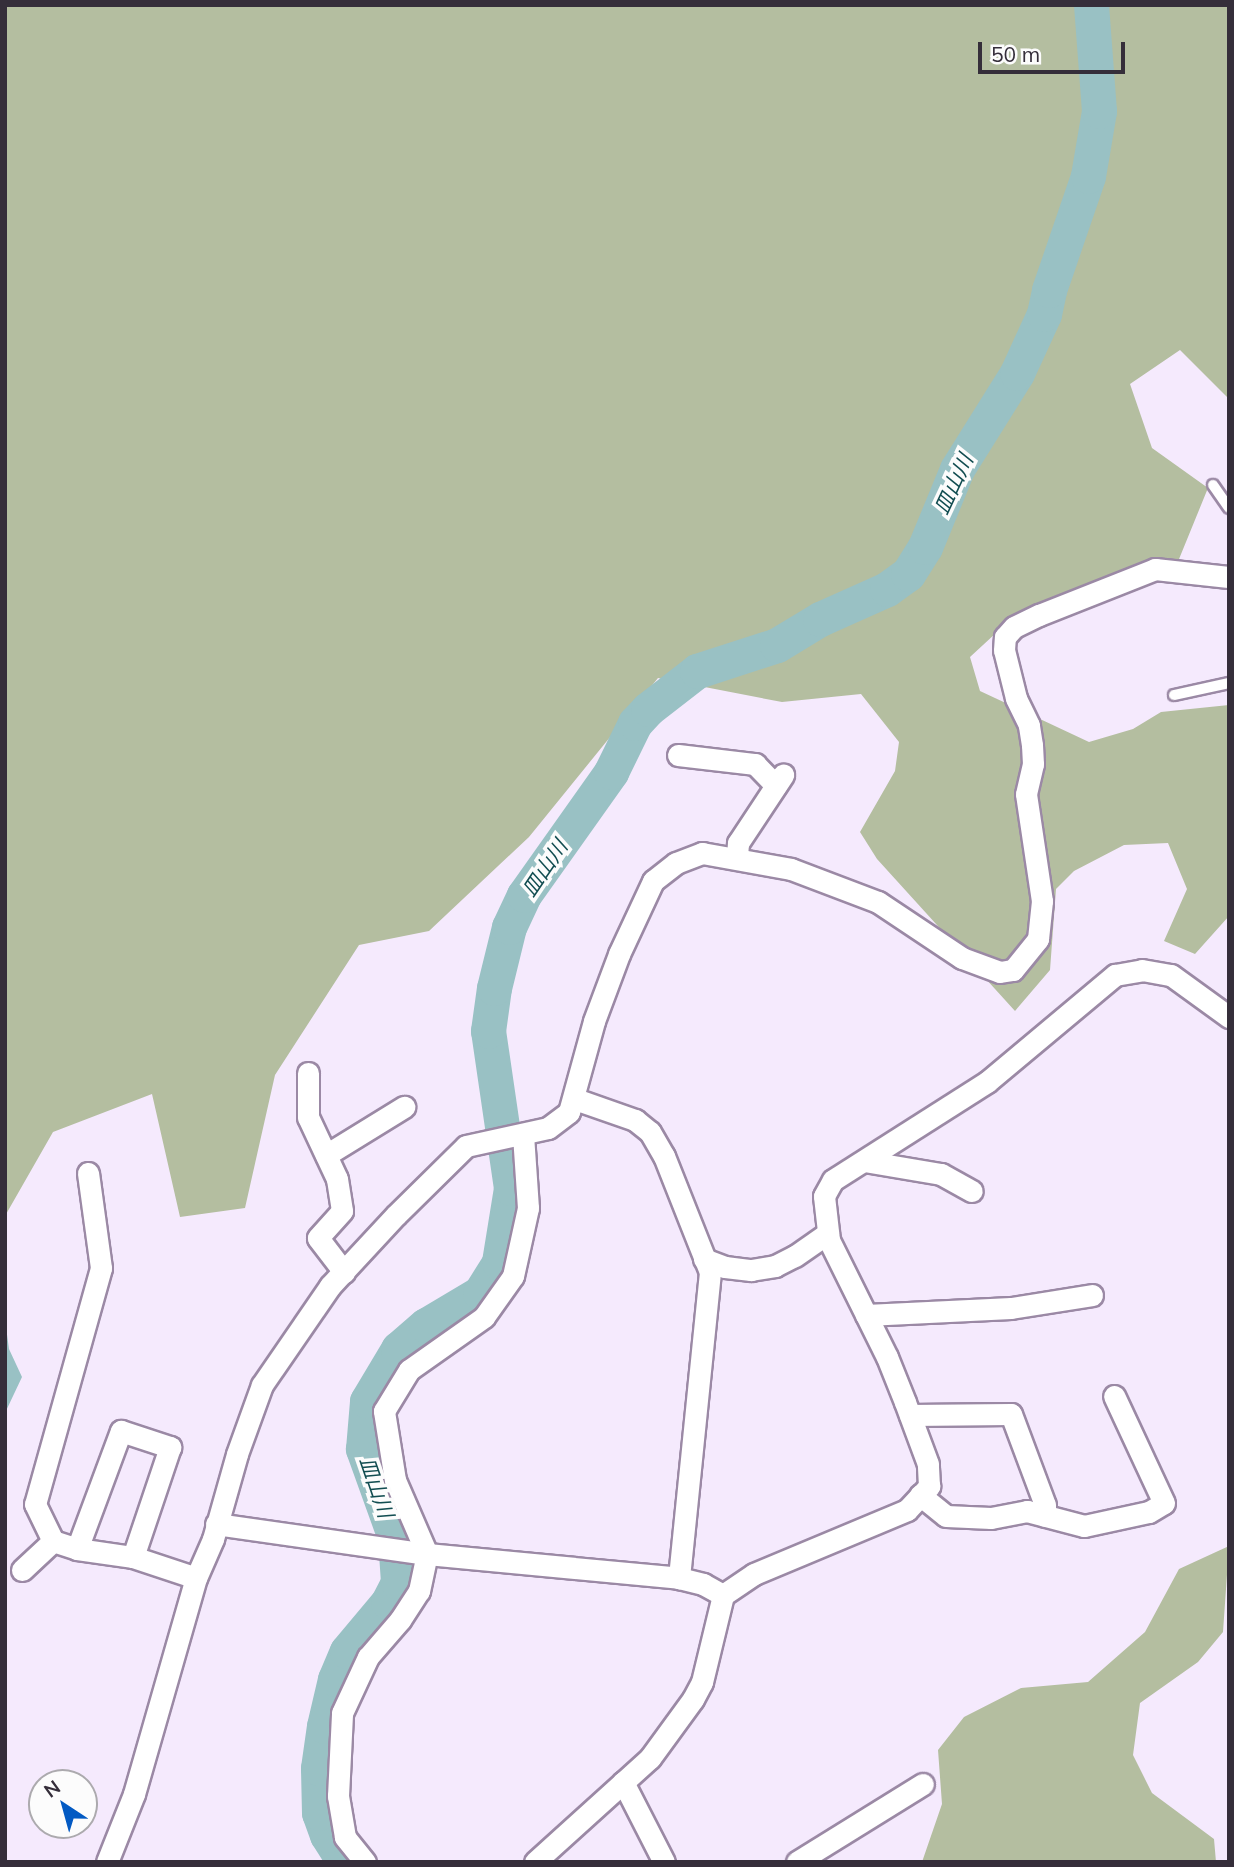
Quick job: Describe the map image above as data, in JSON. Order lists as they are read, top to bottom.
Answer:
{
  "water": ["皿山川"],
  "scale_bar": "50 m",
  "north": "top left"
}
